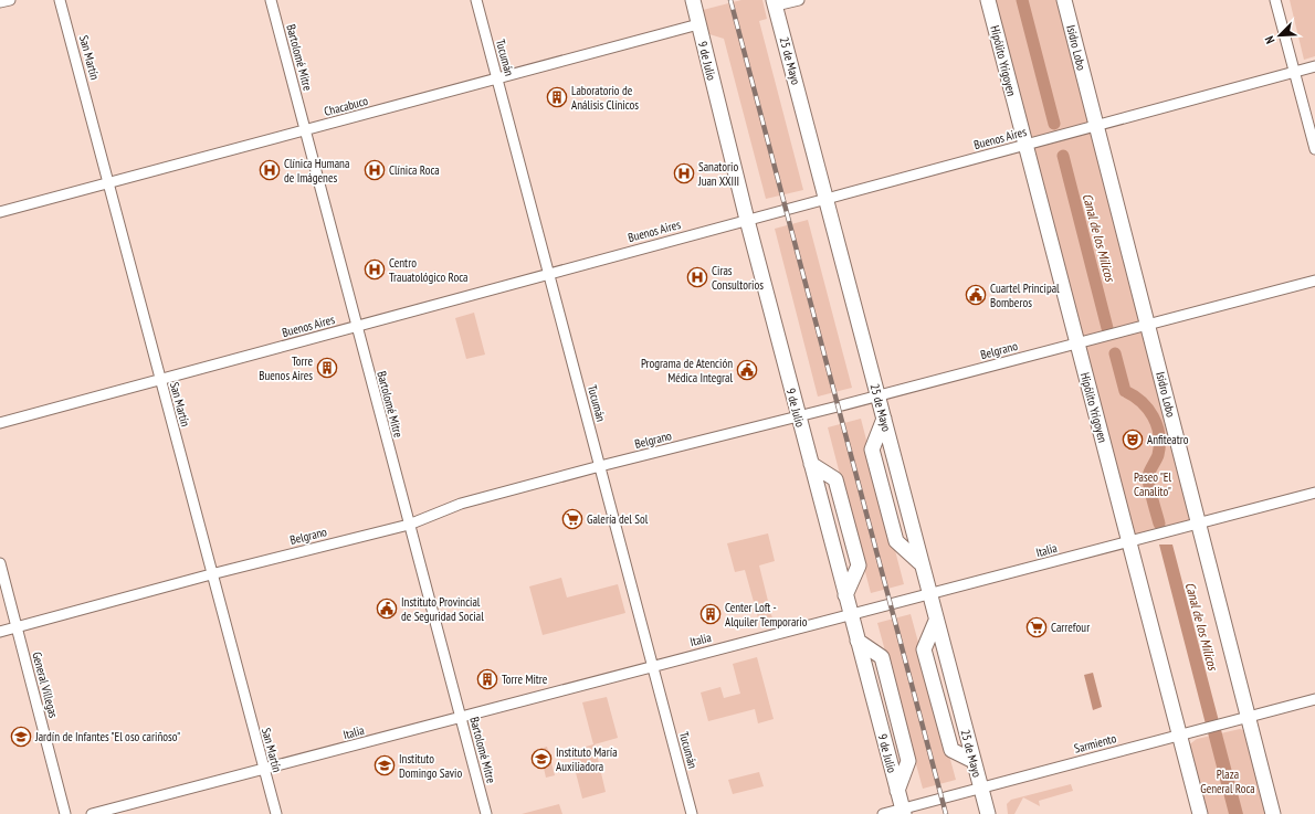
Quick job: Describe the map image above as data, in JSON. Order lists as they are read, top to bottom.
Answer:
{
  "streets": {
    "street": [
      "Isidro Lobo",
      "San Martín",
      "Bartolomé Mitre",
      "Tucumán",
      "9 de Julio",
      "25 de Mayo",
      "Hipólito Yrigoyen",
      "Chacabuco",
      "Buenos Aires",
      "Belgrano",
      "Italia",
      "General Villegas",
      "Sarmiento"
    ]
  },
  "crossings": [
    ["Isidro Lobo", "Buenos Aires"],
    ["Isidro Lobo", "Belgrano"],
    ["Isidro Lobo", "Italia"],
    ["Isidro Lobo", "Sarmiento"],
    ["San Martín", "Chacabuco"],
    ["San Martín", "Buenos Aires"],
    ["San Martín", "Belgrano"],
    ["San Martín", "Italia"],
    ["Bartolomé Mitre", "Chacabuco"],
    ["Bartolomé Mitre", "Buenos Aires"],
    ["Bartolomé Mitre", "Belgrano"],
    ["Bartolomé Mitre", "Italia"],
    ["Tucumán", "Chacabuco"],
    ["Tucumán", "Buenos Aires"],
    ["Tucumán", "Belgrano"],
    ["Tucumán", "Italia"],
    ["9 de Julio", "Chacabuco"],
    ["9 de Julio", "Buenos Aires"],
    ["9 de Julio", "Belgrano"],
    ["9 de Julio", "Italia"],
    ["9 de Julio", "Sarmiento"],
    ["25 de Mayo", "Buenos Aires"],
    ["25 de Mayo", "Belgrano"],
    ["25 de Mayo", "Italia"],
    ["25 de Mayo", "Sarmiento"],
    ["Hipólito Yrigoyen", "Buenos Aires"],
    ["Hipólito Yrigoyen", "Belgrano"],
    ["Hipólito Yrigoyen", "Italia"],
    ["Hipólito Yrigoyen", "Sarmiento"],
    ["Belgrano", "General Villegas"]
  ],
  "water": ["Canal de los Milicos"],
  "parks": ["Paseo \"El Canalito\"", "Plaza General Roca"],
  "places": {
    "building": [
      "Laboratorio de Análisis Clínicos",
      "Torre Buenos Aires",
      "Center Loft - Alquiler Temporario",
      "Torre Mitre"
    ],
    "hospital": [
      "Clínica Humana de Imágenes",
      "Clínica Roca",
      "Sanatorio Juan XXIII",
      "Centro Trauatológico Roca",
      "Ciras Consultorios"
    ],
    "public building": ["Cuartel Principal Bomberos", "Programa de Atención Médica Integral", "Instituto Provincial de Seguridad Social"],
    "theatre": ["Anfiteatro"],
    "supermarket": ["Galería del Sol", "Carrefour"],
    "school or university": ["Jardín de Infantes \"El oso cariñoso\"", "Instituto María Auxiliadora", "Instituto Domingo Savio"]
  },
  "north": "bottom left"
}
